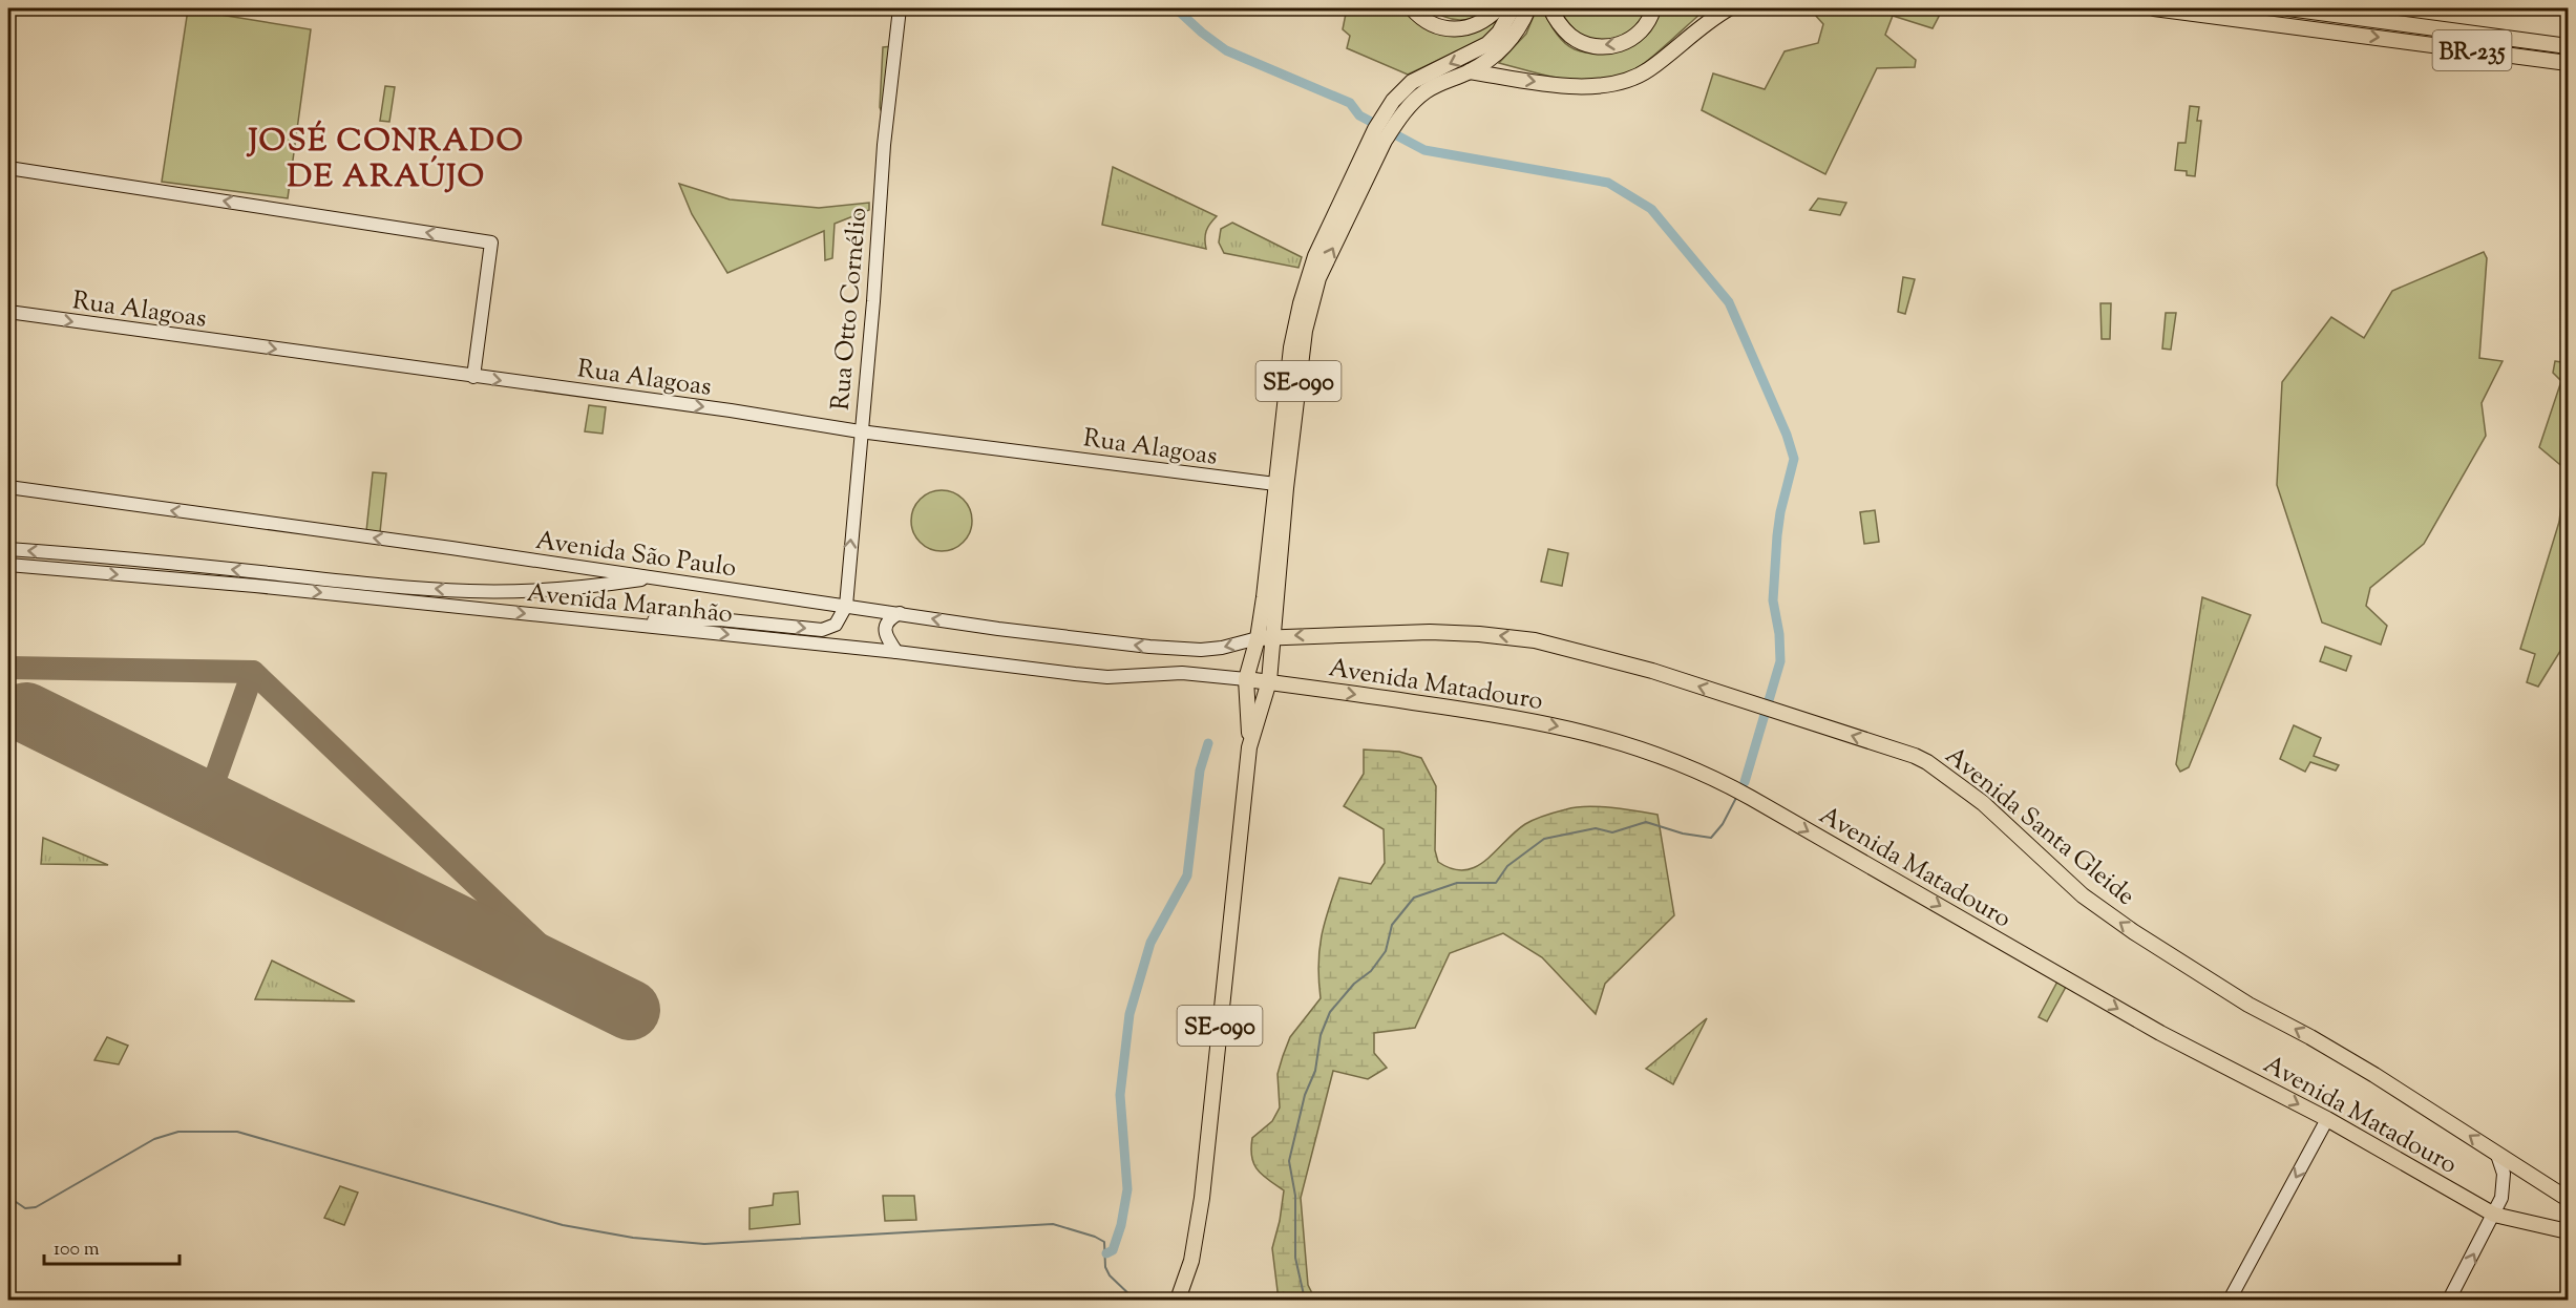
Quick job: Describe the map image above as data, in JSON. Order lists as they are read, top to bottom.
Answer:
{
  "streets": {
    "main road": [
      "BR-235",
      "Rua Alagoas",
      "Rua Otto Cornélio",
      "SE-090",
      "Avenida São Paulo",
      "Avenida Maranhão",
      "Avenida Matadouro",
      "Avenida Santa Gleide"
    ]
  },
  "crossings": [
    ["Rua Alagoas", "Rua Otto Cornélio"],
    ["Rua Alagoas", "SE-090"],
    ["Rua Otto Cornélio", "Avenida São Paulo"],
    ["SE-090", "Avenida São Paulo"],
    ["SE-090", "Avenida Maranhão"],
    ["SE-090", "Avenida Matadouro"],
    ["SE-090", "Avenida Santa Gleide"],
    ["Avenida São Paulo", "Avenida Maranhão"],
    ["Avenida São Paulo", "Avenida Santa Gleide"],
    ["Avenida Maranhão", "Avenida Matadouro"]
  ],
  "one_way": [
    "Rua Alagoas",
    "Avenida São Paulo",
    "Avenida Matadouro",
    "Avenida Santa Gleide"
  ],
  "districts": ["JOSÉ CONRADO DE ARAÚJO"],
  "scale_bar": "100 m"
}
